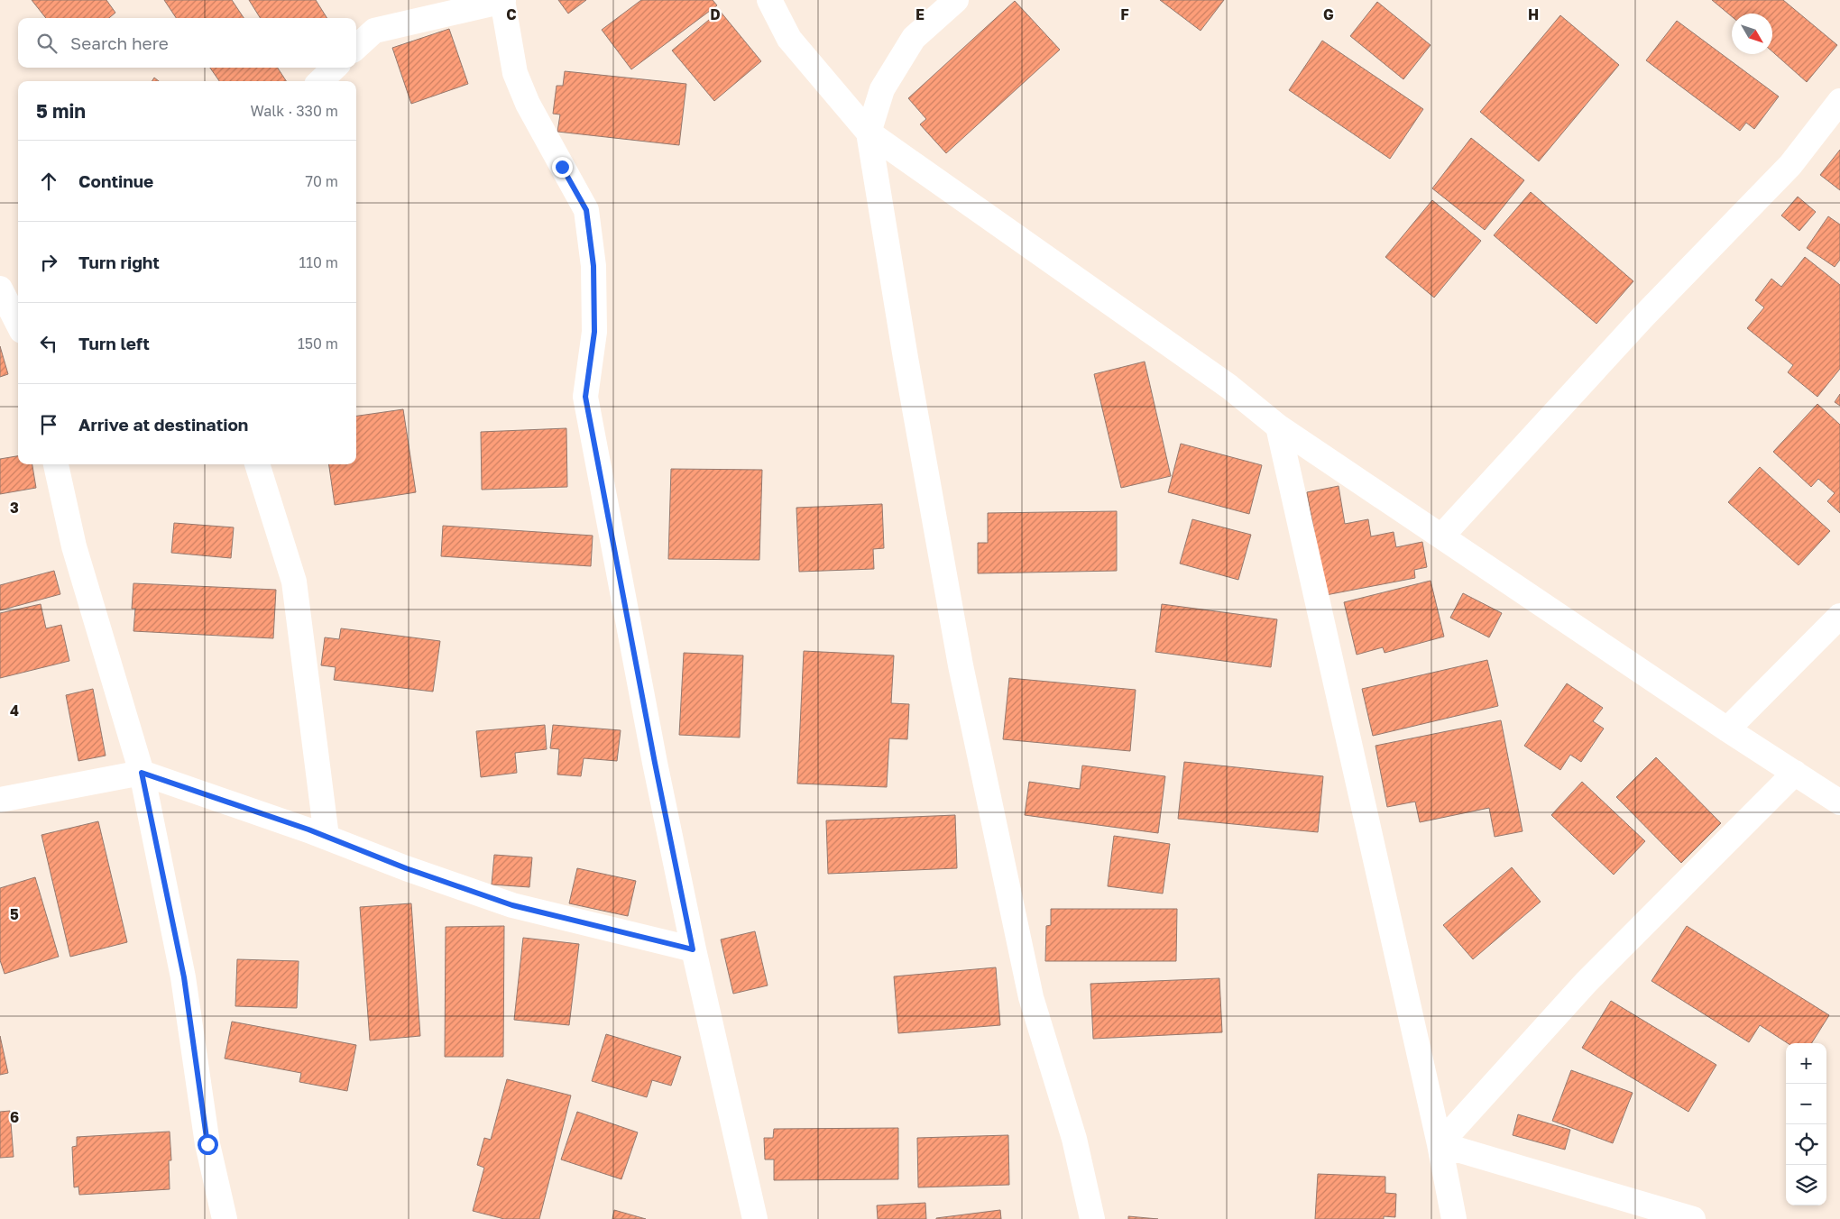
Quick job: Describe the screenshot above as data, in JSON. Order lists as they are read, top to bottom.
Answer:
{
  "north": "bottom right",
  "page": {
    "search": "Search here",
    "heading": ["5 min", "Walk · 330 m"],
    "list": [
      ["Continue", "70 m"],
      ["Turn right", "110 m"],
      ["Turn left", "150 m"],
      "Arrive at destination"
    ],
    "map_buttons": ["+", "−"]
  },
  "grid": {
    "columns": [
      "C",
      "D",
      "E",
      "F",
      "G",
      "H"
    ],
    "rows": [
      "3",
      "4",
      "5",
      "6"
    ]
  }
}
